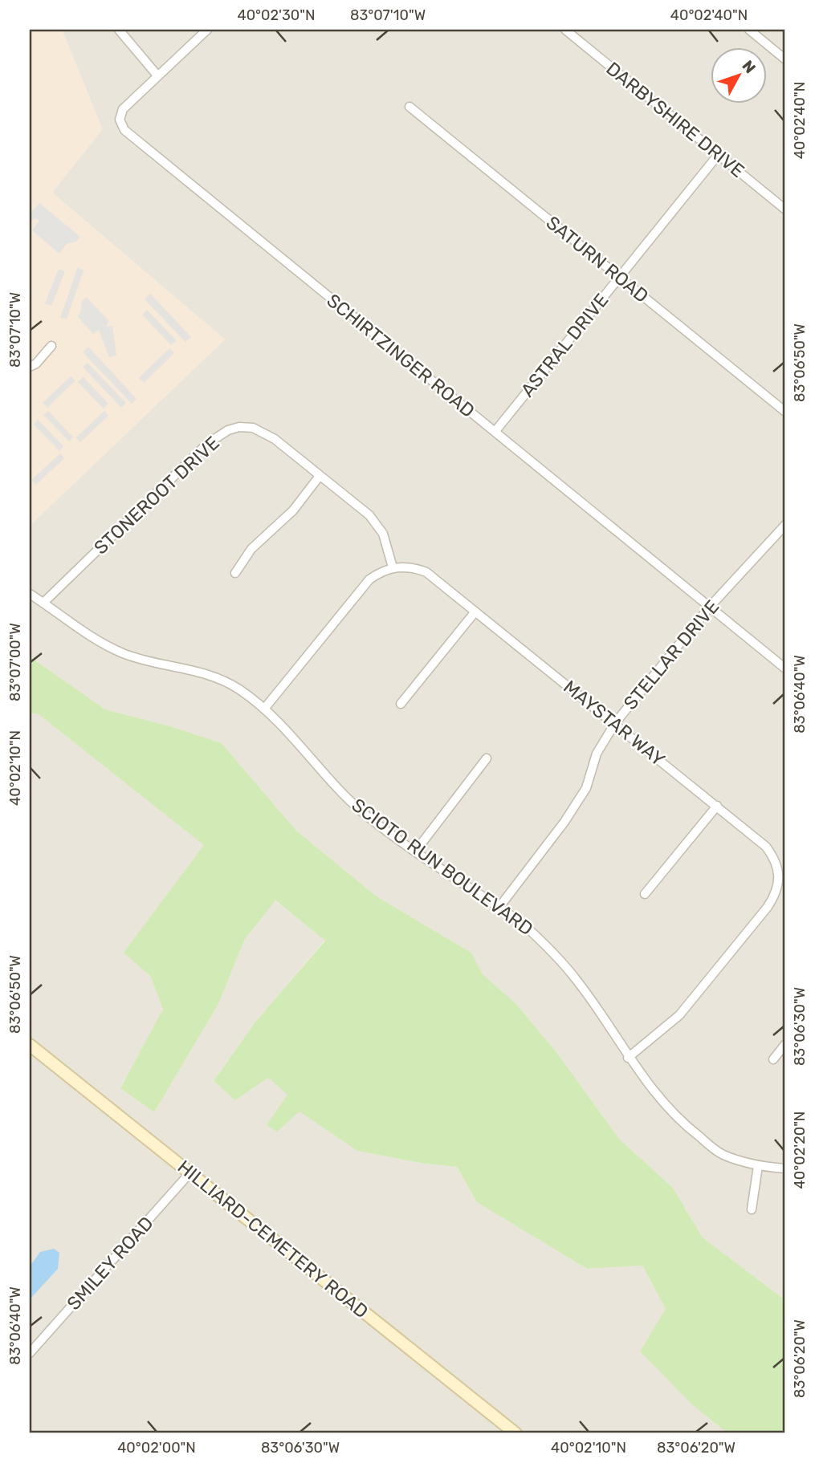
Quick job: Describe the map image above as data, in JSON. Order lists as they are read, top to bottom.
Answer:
{
  "streets": {
    "main road": ["HILLIARD-CEMETERY ROAD"],
    "street": [
      "DARBYSHIRE DRIVE",
      "SATURN ROAD",
      "ASTRAL DRIVE",
      "SCHIRTZINGER ROAD",
      "STONEROOT DRIVE",
      "STELLAR DRIVE",
      "MAYSTAR WAY",
      "SCIOTO RUN BOULEVARD",
      "SMILEY ROAD"
    ]
  },
  "crossings": [
    ["DARBYSHIRE DRIVE", "ASTRAL DRIVE"],
    ["SATURN ROAD", "ASTRAL DRIVE"],
    ["ASTRAL DRIVE", "SCHIRTZINGER ROAD"],
    ["SCHIRTZINGER ROAD", "STELLAR DRIVE"],
    ["STONEROOT DRIVE", "MAYSTAR WAY"],
    ["STONEROOT DRIVE", "SCIOTO RUN BOULEVARD"],
    ["STELLAR DRIVE", "MAYSTAR WAY"],
    ["STELLAR DRIVE", "SCIOTO RUN BOULEVARD"],
    ["MAYSTAR WAY", "SCIOTO RUN BOULEVARD"],
    ["HILLIARD-CEMETERY ROAD", "SMILEY ROAD"]
  ],
  "north": "top right",
  "coordinates": [
    "40°02'30\"N",
    "83°07'10\"W",
    "40°02'40\"N",
    "83°06'50\"W",
    "83°07'00\"W",
    "83°06'40\"W",
    "40°02'10\"N",
    "83°06'30\"W",
    "40°02'20\"N",
    "83°06'20\"W",
    "40°02'00\"N"
  ]
}
